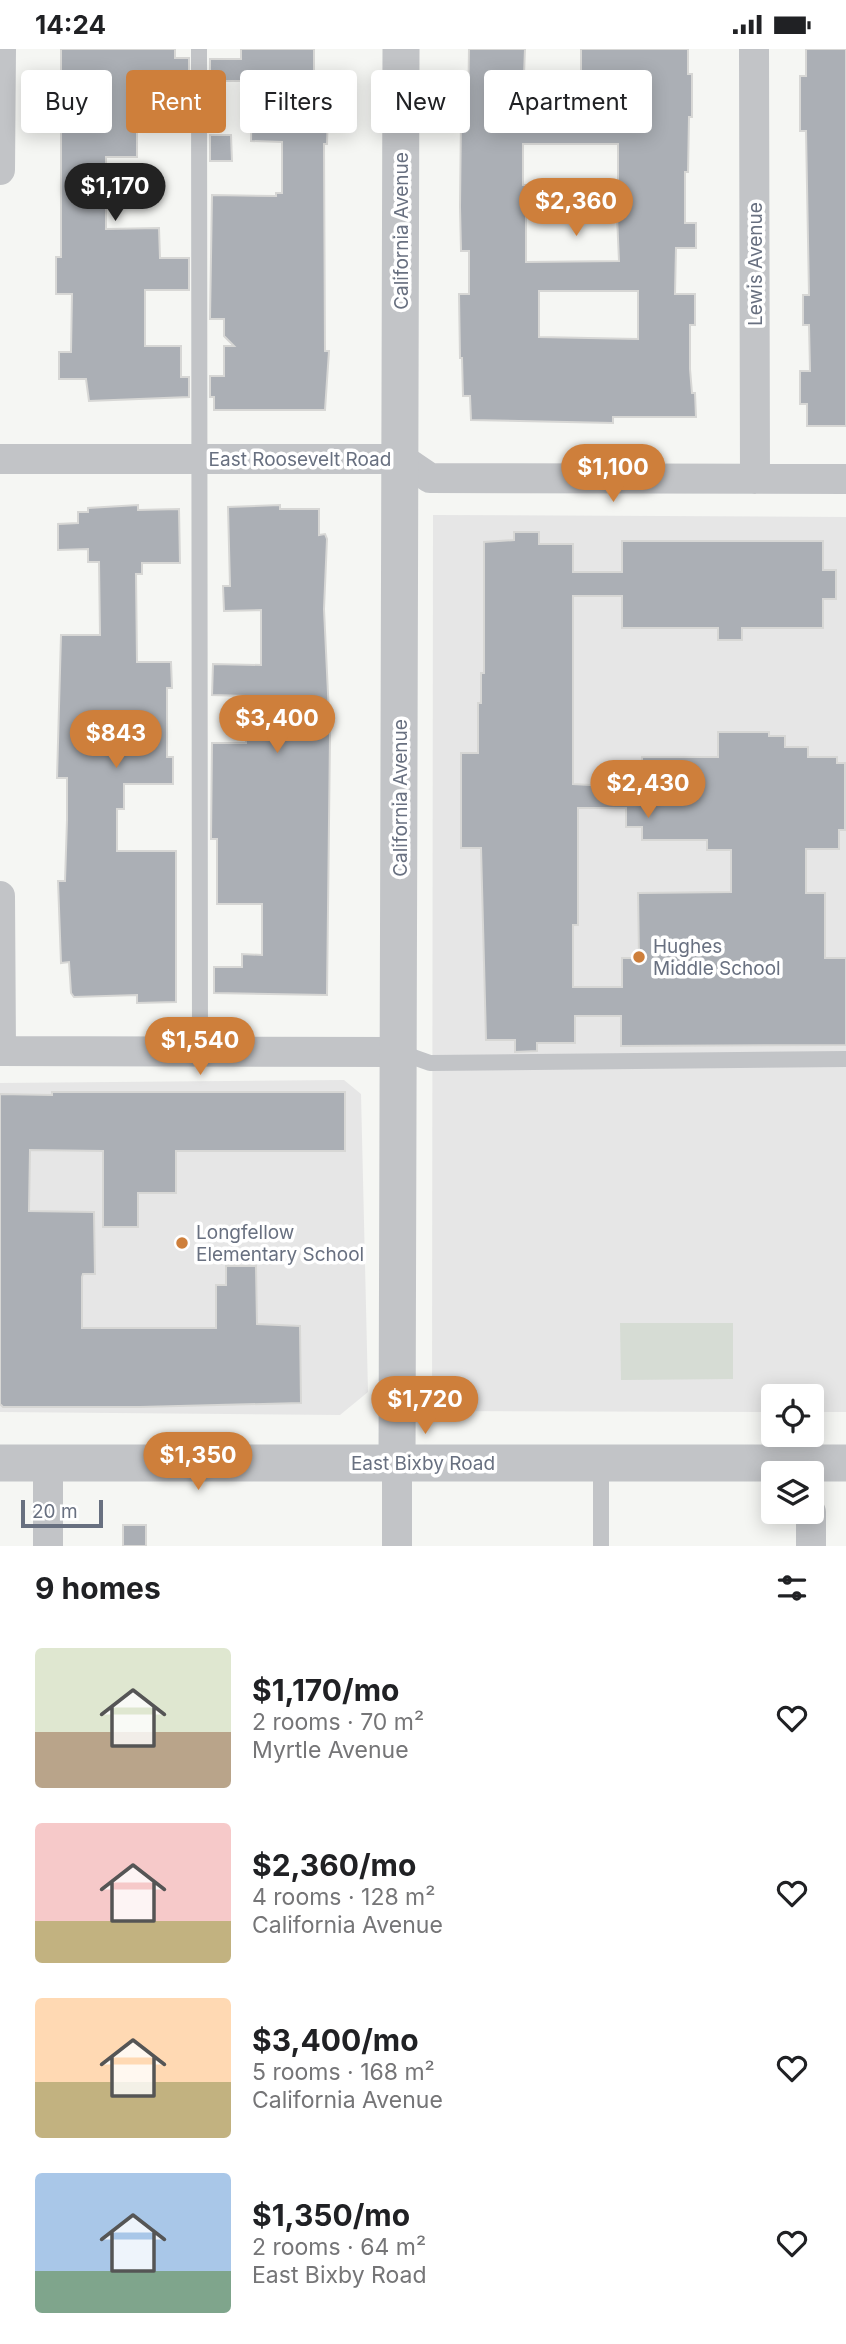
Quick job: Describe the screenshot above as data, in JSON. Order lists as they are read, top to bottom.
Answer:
{
  "streets": {
    "street": [
      "California Avenue",
      "Lewis Avenue",
      "East Roosevelt Road",
      "East Bixby Road"
    ]
  },
  "crossings": [
    ["California Avenue", "East Roosevelt Road"],
    ["California Avenue", "East Bixby Road"],
    ["Lewis Avenue", "East Roosevelt Road"]
  ],
  "places": ["Hughes Middle School", "Longfellow Elementary School"],
  "scale_bar": "20 m",
  "page": {
    "status": "14:24",
    "chip": [
      "Buy",
      "Rent",
      "Filters",
      "New",
      "Apartment"
    ],
    "price": [
      "$1,170",
      "$2,360",
      "$1,100",
      "$3,400",
      "$843",
      "$2,430",
      "$1,540",
      "$1,720",
      "$1,350"
    ],
    "scale": "20 m",
    "heading": "9 homes",
    "list": [
      {
        "name": "$1,170/mo",
        "note": "2 rooms · 70 m² · Myrtle Avenue"
      },
      {
        "name": "$2,360/mo",
        "note": "4 rooms · 128 m² · California Avenue"
      },
      {
        "name": "$3,400/mo",
        "note": "5 rooms · 168 m² · California Avenue"
      },
      {
        "name": "$1,350/mo",
        "note": "2 rooms · 64 m² · East Bixby Road"
      }
    ]
  }
}
